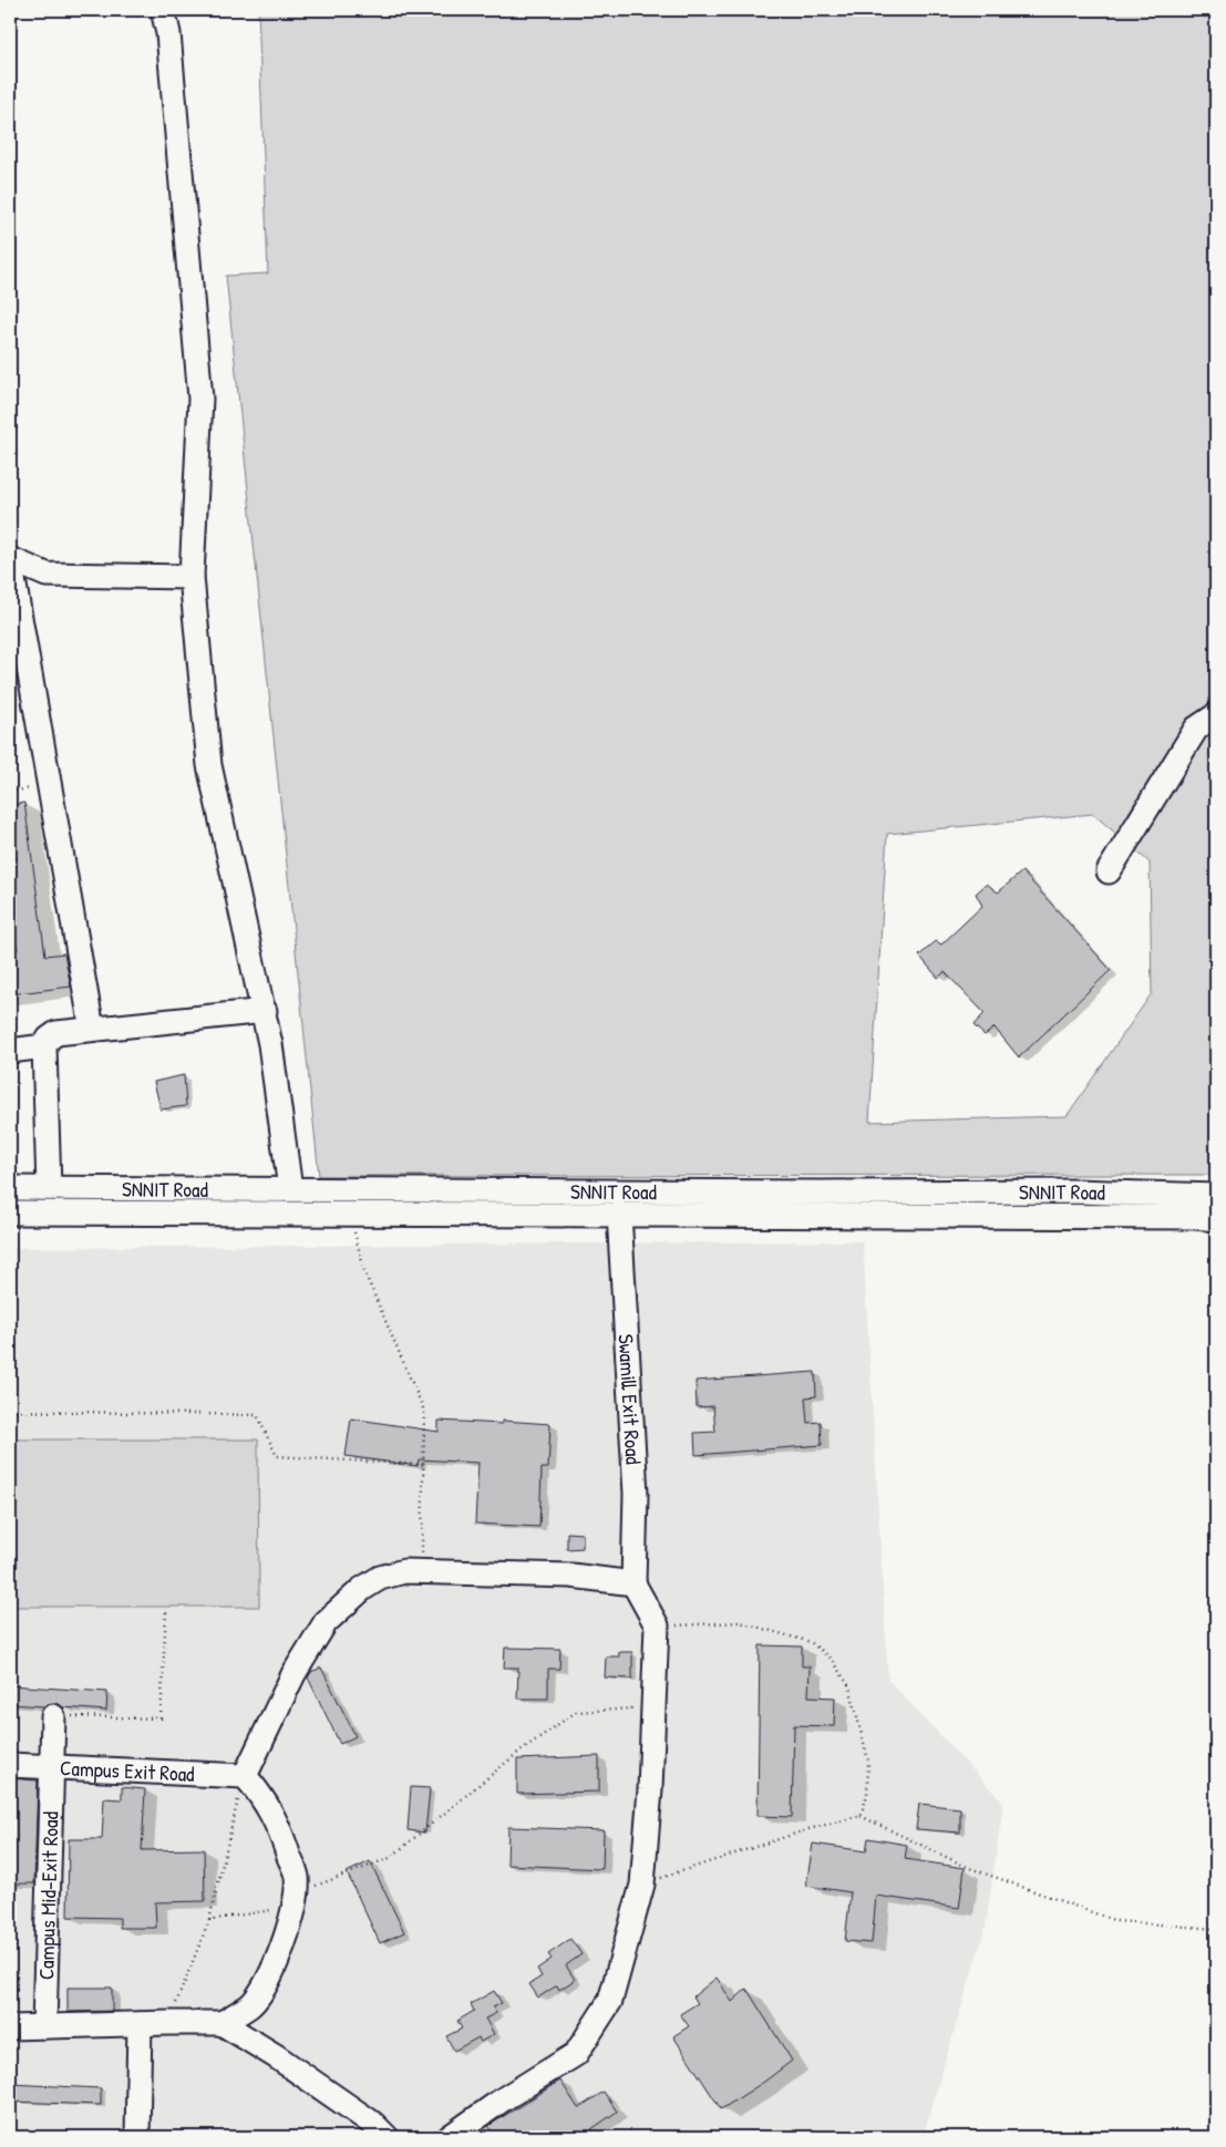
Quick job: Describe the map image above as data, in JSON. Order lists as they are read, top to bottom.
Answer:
{
  "streets": {
    "street": [
      "SNNIT Road",
      "Swamill Exit Road",
      "Campus Exit Road",
      "Campus Mid-Exit Road"
    ]
  },
  "crossings": [
    ["SNNIT Road", "Swamill Exit Road"],
    ["Campus Exit Road", "Campus Mid-Exit Road"]
  ]
}
